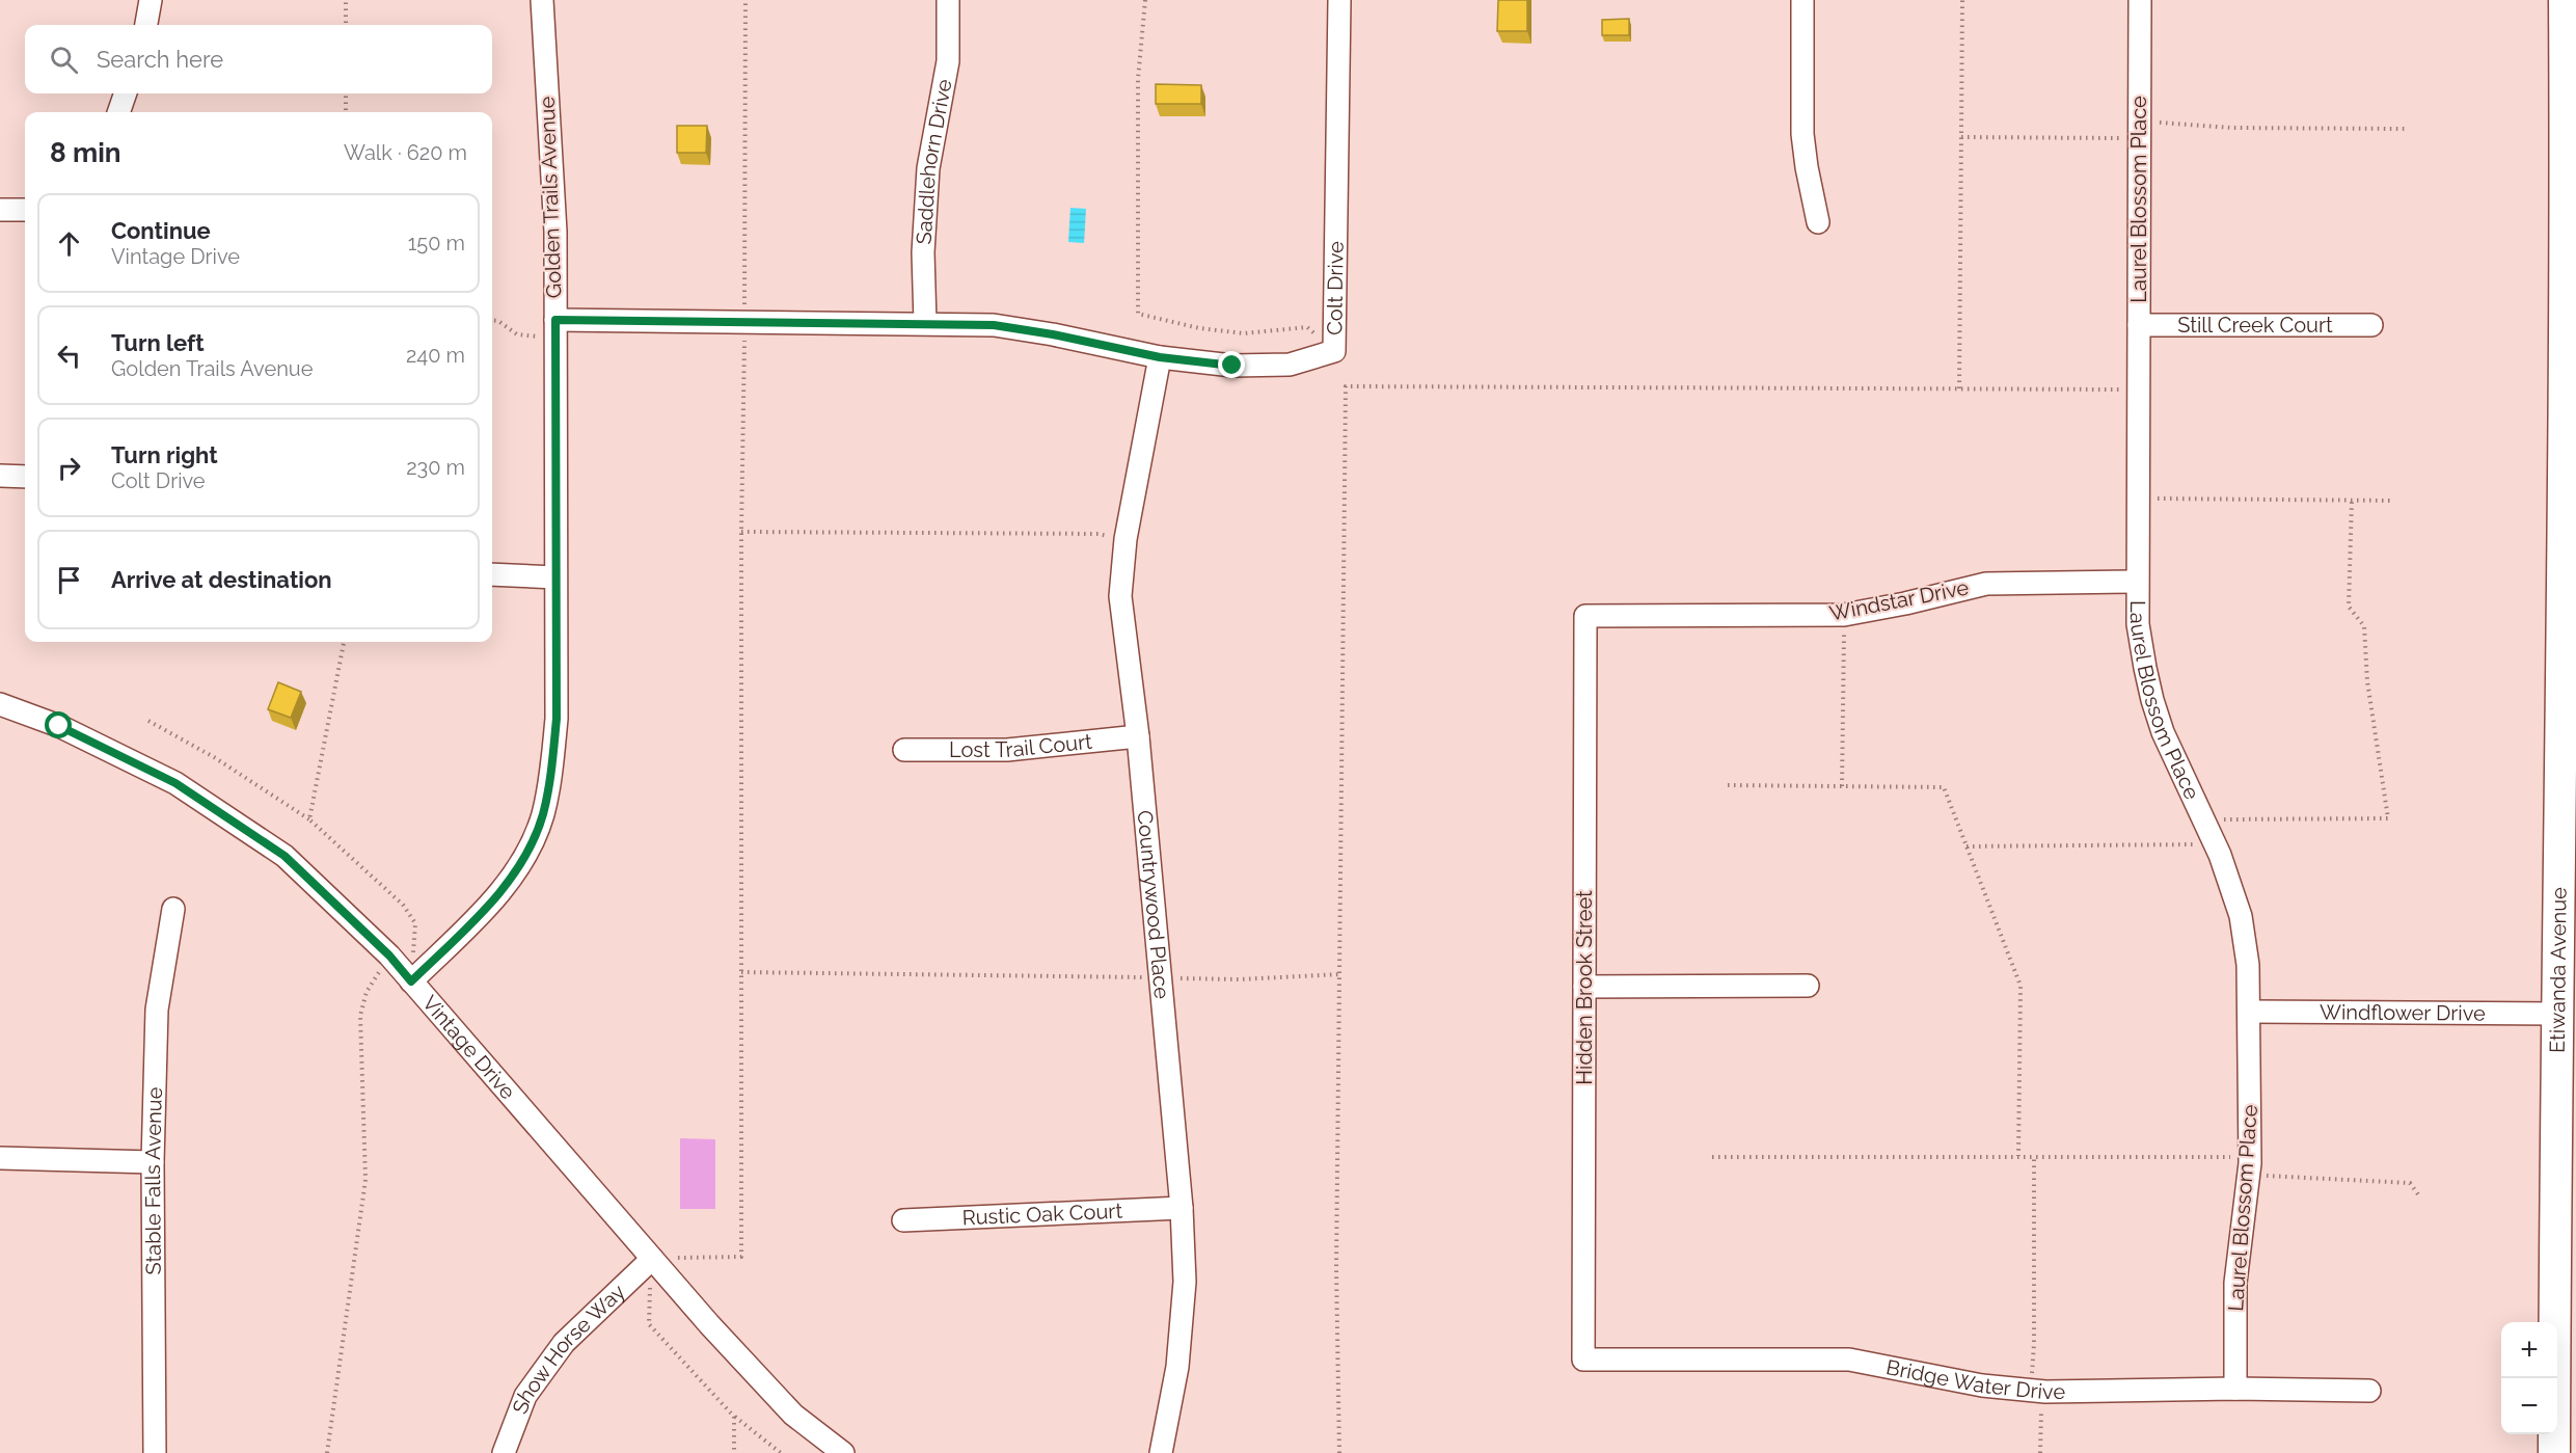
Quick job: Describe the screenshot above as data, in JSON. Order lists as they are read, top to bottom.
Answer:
{
  "streets": {
    "street": [
      "Saddlehorn Drive",
      "Golden Trails Avenue",
      "Laurel Blossom Place",
      "Colt Drive",
      "Still Creek Court",
      "Windstar Drive",
      "Lost Trail Court",
      "Countrywood Place",
      "Etiwanda Avenue",
      "Hidden Brook Street",
      "Windflower Drive",
      "Vintage Drive",
      "Stable Falls Avenue",
      "Rustic Oak Court",
      "Show Horse Way",
      "Bridge Water Drive"
    ]
  },
  "crossings": [
    ["Saddlehorn Drive", "Colt Drive"],
    ["Golden Trails Avenue", "Colt Drive"],
    ["Golden Trails Avenue", "Vintage Drive"],
    ["Laurel Blossom Place", "Still Creek Court"],
    ["Laurel Blossom Place", "Windstar Drive"],
    ["Laurel Blossom Place", "Windflower Drive"],
    ["Laurel Blossom Place", "Bridge Water Drive"],
    ["Colt Drive", "Countrywood Place"],
    ["Windstar Drive", "Hidden Brook Street"],
    ["Lost Trail Court", "Countrywood Place"],
    ["Countrywood Place", "Rustic Oak Court"],
    ["Etiwanda Avenue", "Windflower Drive"],
    ["Hidden Brook Street", "Bridge Water Drive"],
    ["Vintage Drive", "Show Horse Way"]
  ],
  "page": {
    "search": "Search here",
    "heading": ["8 min", "Walk · 620 m"],
    "list": [
      ["Continue", "Vintage Drive", "150 m"],
      ["Turn left", "Golden Trails Avenue", "240 m"],
      ["Turn right", "Colt Drive", "230 m"],
      "Arrive at destination"
    ],
    "map_buttons": ["+", "−"]
  }
}
